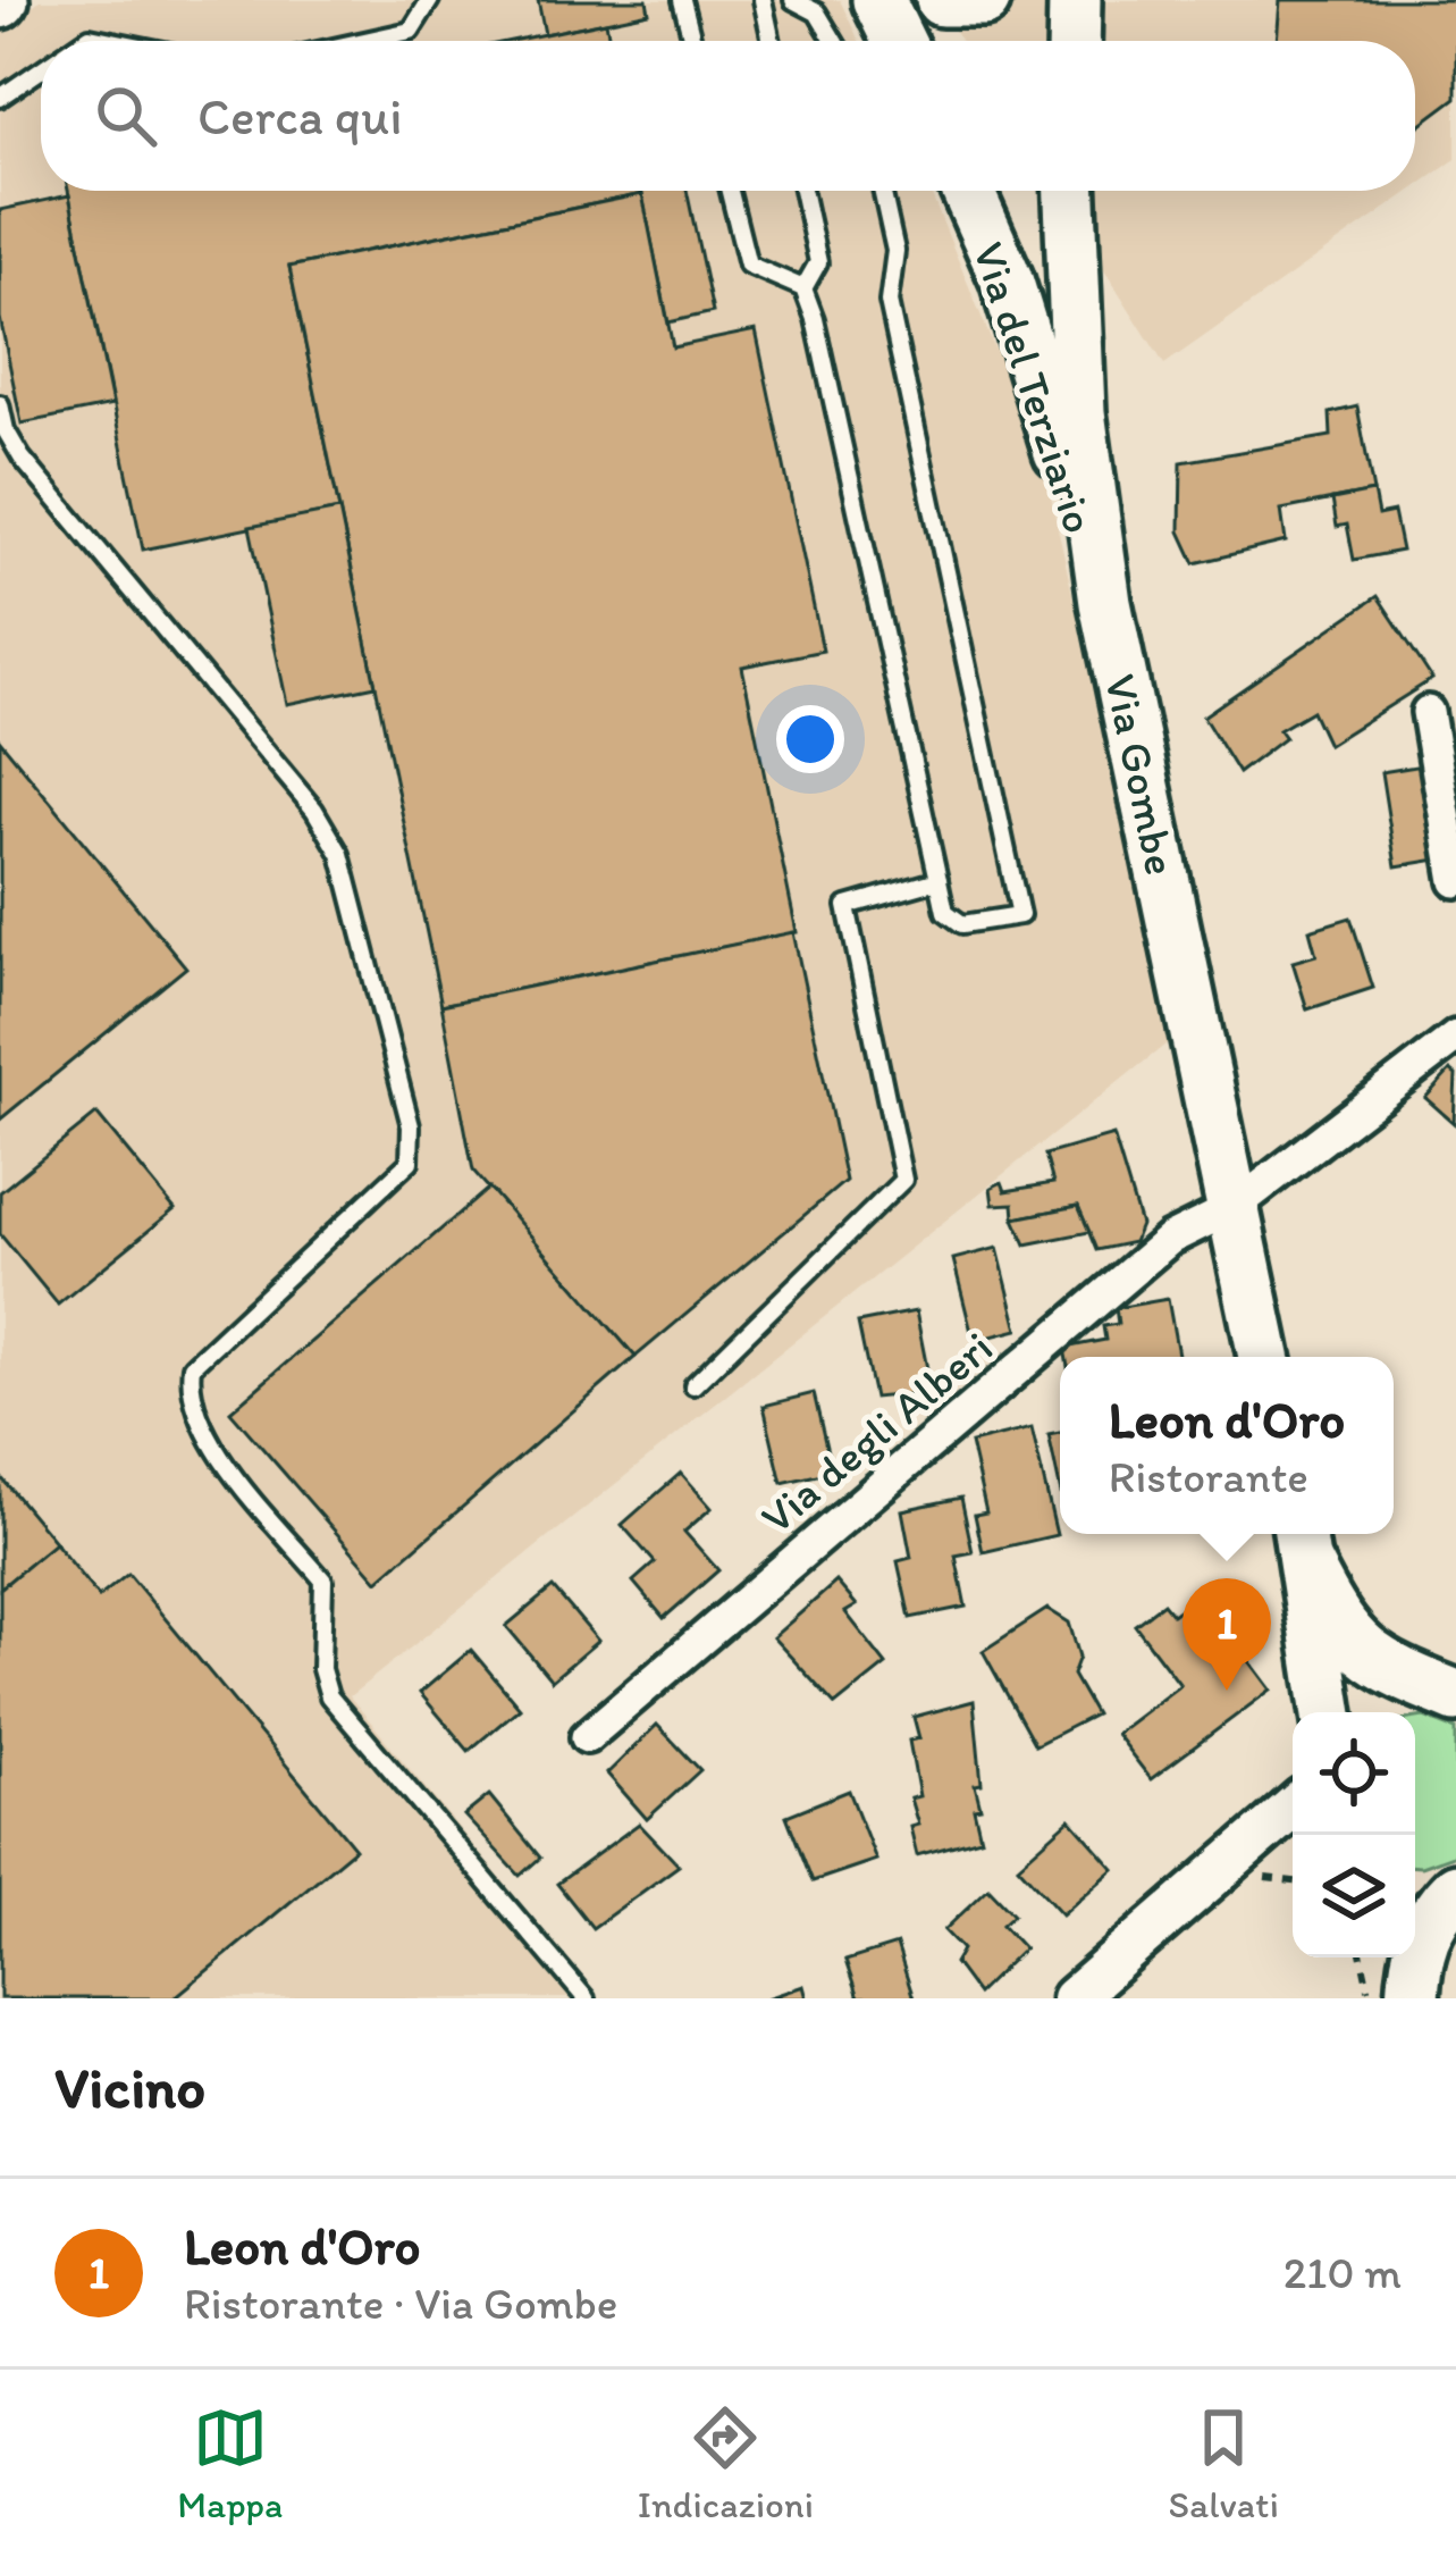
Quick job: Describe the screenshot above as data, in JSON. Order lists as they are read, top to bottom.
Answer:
{
  "streets": {
    "main road": ["Via del Terziario", "Via Gombe"],
    "street": ["Via degli Alberi"]
  },
  "crossings": [
    ["Via del Terziario", "Via Gombe"],
    ["Via Gombe", "Via degli Alberi"]
  ],
  "page": {
    "search": "Cerca qui",
    "popup": ["Leon d'Oro", "Ristorante"],
    "pins": "1",
    "heading": "Vicino",
    "list": [
      {
        "mark": "1",
        "name": "Leon d'Oro",
        "note": "Ristorante · Via Gombe",
        "value": "210 m"
      }
    ],
    "nav": ["Mappa", "Indicazioni", "Salvati"]
  }
}
